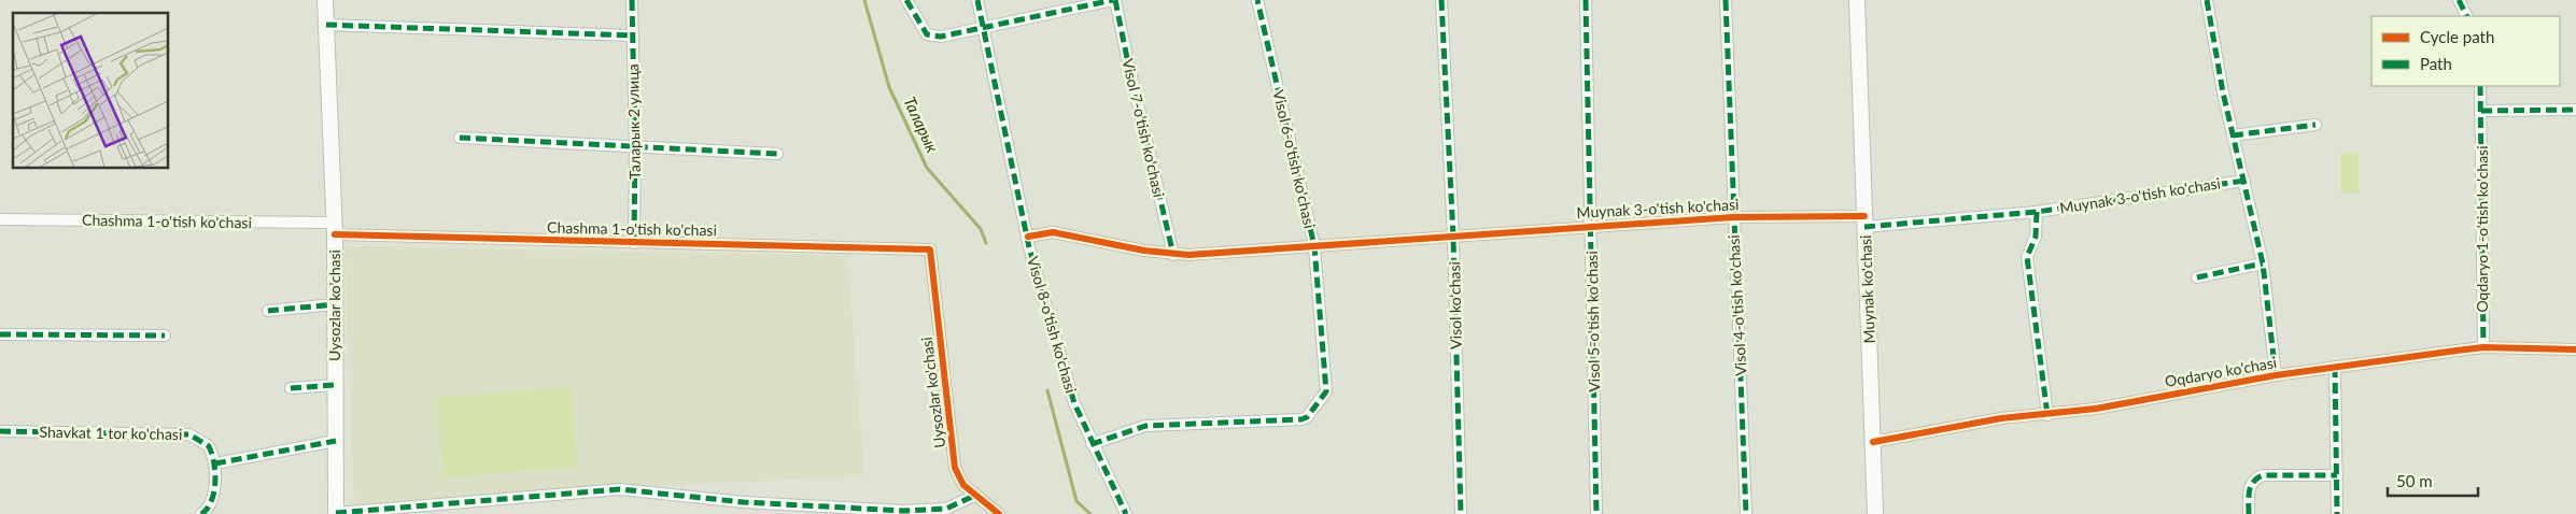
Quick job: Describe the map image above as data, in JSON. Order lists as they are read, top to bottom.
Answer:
{
  "streets": {
    "main road": ["Muynak ko'chasi", "Uysozlar ko'chasi"],
    "street": [
      "Таларык 2 улица",
      "Visol 7-o'tish ko'chasi",
      "Visol 6-o'tish ko'chasi",
      "Muynak 3-o'tish ko'chasi",
      "Chashma 1-o'tish ko'chasi",
      "Oqdaryo 1-o'tish ko'chasi",
      "Visol ko'chasi",
      "Visol 4-o'tish ko'chasi",
      "Visol 5-o'tish ko'chasi",
      "Visol 8-o'tish ko'chasi",
      "Oqdaryo ko'chasi",
      "Shavkat 1 tor ko'chasi"
    ]
  },
  "crossings": [
    ["Таларык 2 улица", "Chashma 1-o'tish ko'chasi"],
    ["Visol 7-o'tish ko'chasi", "Muynak 3-o'tish ko'chasi"],
    ["Visol 6-o'tish ko'chasi", "Muynak 3-o'tish ko'chasi"],
    ["Visol 6-o'tish ko'chasi", "Visol 8-o'tish ko'chasi"],
    ["Muynak 3-o'tish ko'chasi", "Muynak ko'chasi"],
    ["Muynak 3-o'tish ko'chasi", "Visol ko'chasi"],
    ["Muynak 3-o'tish ko'chasi", "Visol 4-o'tish ko'chasi"],
    ["Muynak 3-o'tish ko'chasi", "Visol 5-o'tish ko'chasi"],
    ["Muynak 3-o'tish ko'chasi", "Visol 8-o'tish ko'chasi"],
    ["Muynak 3-o'tish ko'chasi", "Oqdaryo ko'chasi"],
    ["Chashma 1-o'tish ko'chasi", "Uysozlar ko'chasi"],
    ["Oqdaryo 1-o'tish ko'chasi", "Oqdaryo ko'chasi"],
    ["Muynak ko'chasi", "Oqdaryo ko'chasi"]
  ],
  "water": ["Таларык"],
  "legend": ["Cycle path", "Path"],
  "scale_bar": "50 m"
}
